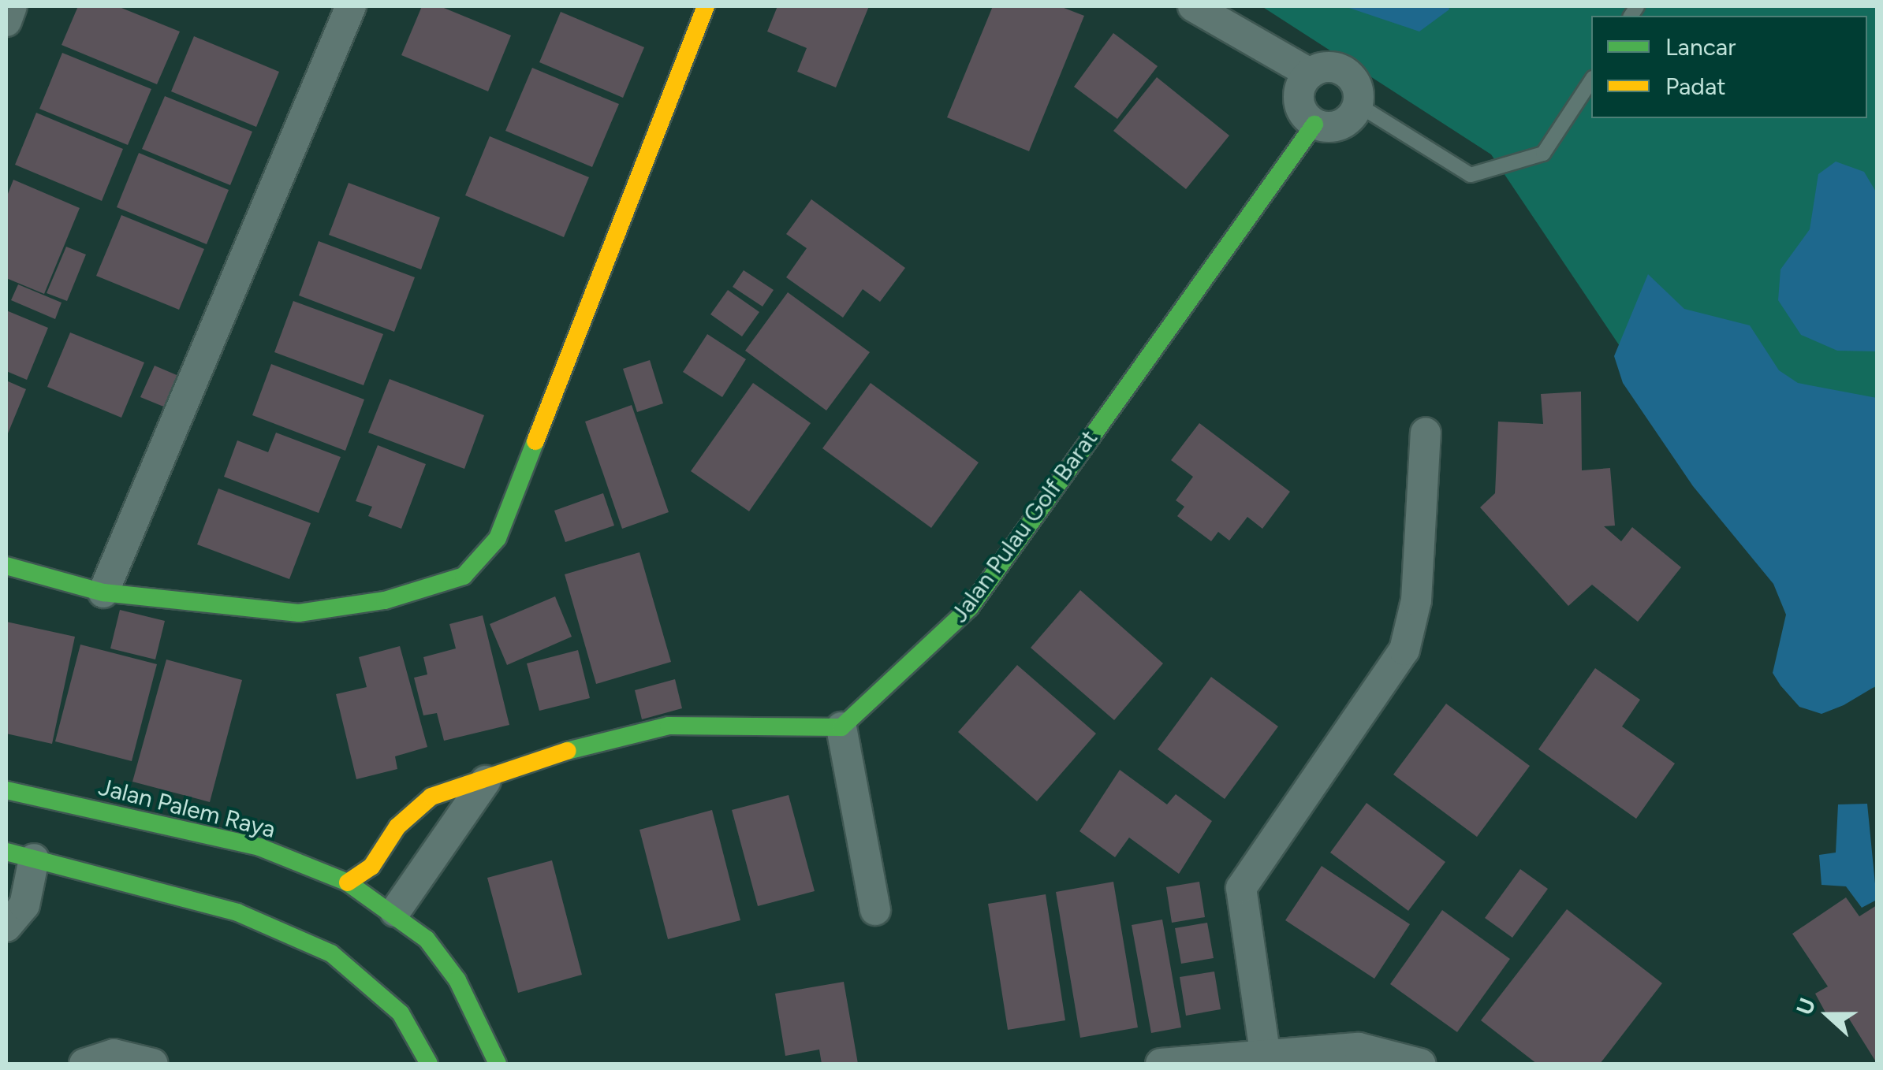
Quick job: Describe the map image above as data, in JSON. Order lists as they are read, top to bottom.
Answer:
{
  "streets": {
    "street": ["Jalan Pulau Golf Barat", "Jalan Palem Raya"]
  },
  "legend": ["Lancar", "Padat"],
  "north": "left"
}
